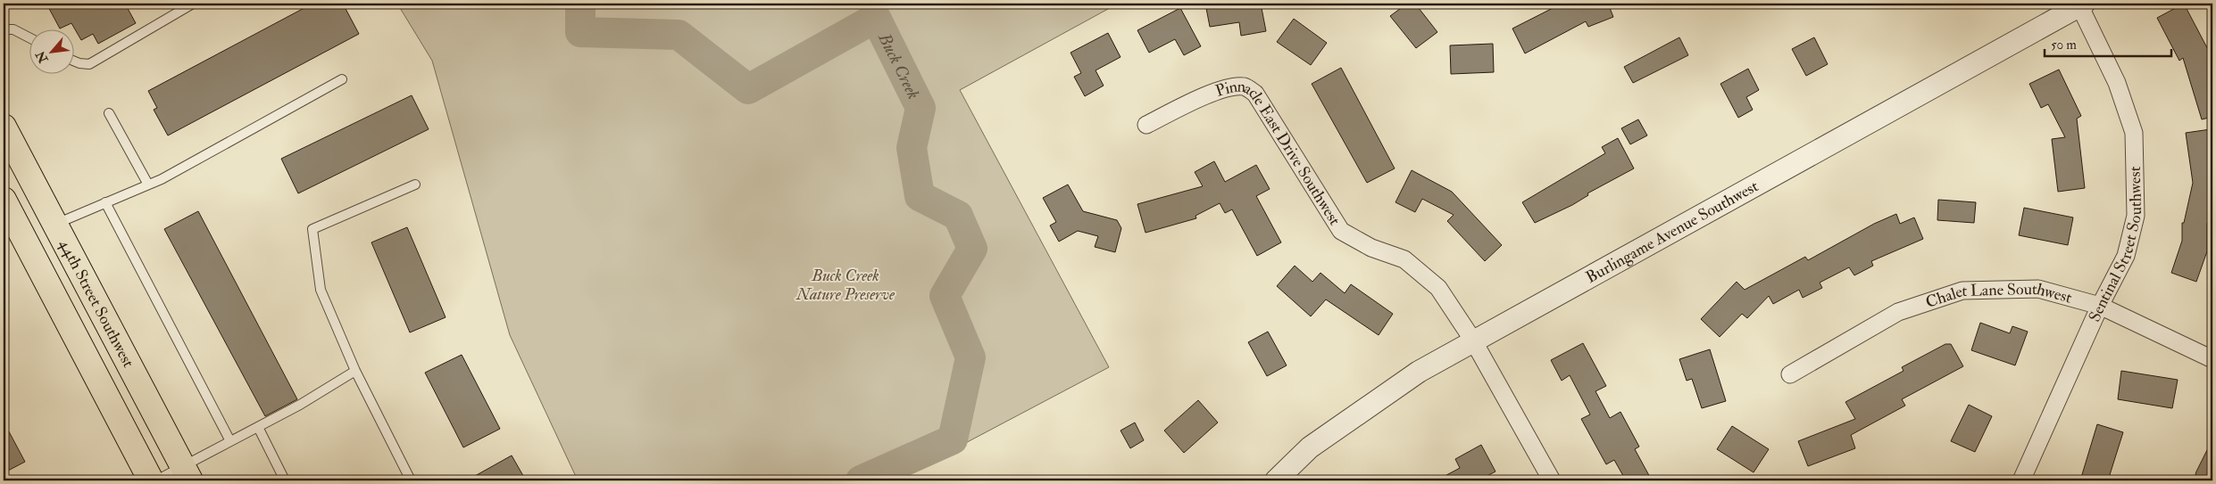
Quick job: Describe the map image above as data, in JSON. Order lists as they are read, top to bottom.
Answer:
{
  "streets": {
    "main road": ["44th Street Southwest"],
    "street": [
      "Pinnacle East Drive Southwest",
      "Burlingame Avenue Southwest",
      "Sentinal Street Southwest",
      "Chalet Lane Southwest"
    ]
  },
  "crossings": [
    ["Pinnacle East Drive Southwest", "Burlingame Avenue Southwest"],
    ["Burlingame Avenue Southwest", "Sentinal Street Southwest"],
    ["Sentinal Street Southwest", "Chalet Lane Southwest"]
  ],
  "water": ["Buck Creek"],
  "parks": ["Buck Creek Nature Preserve"],
  "scale_bar": "50 m",
  "north": "bottom left"
}
